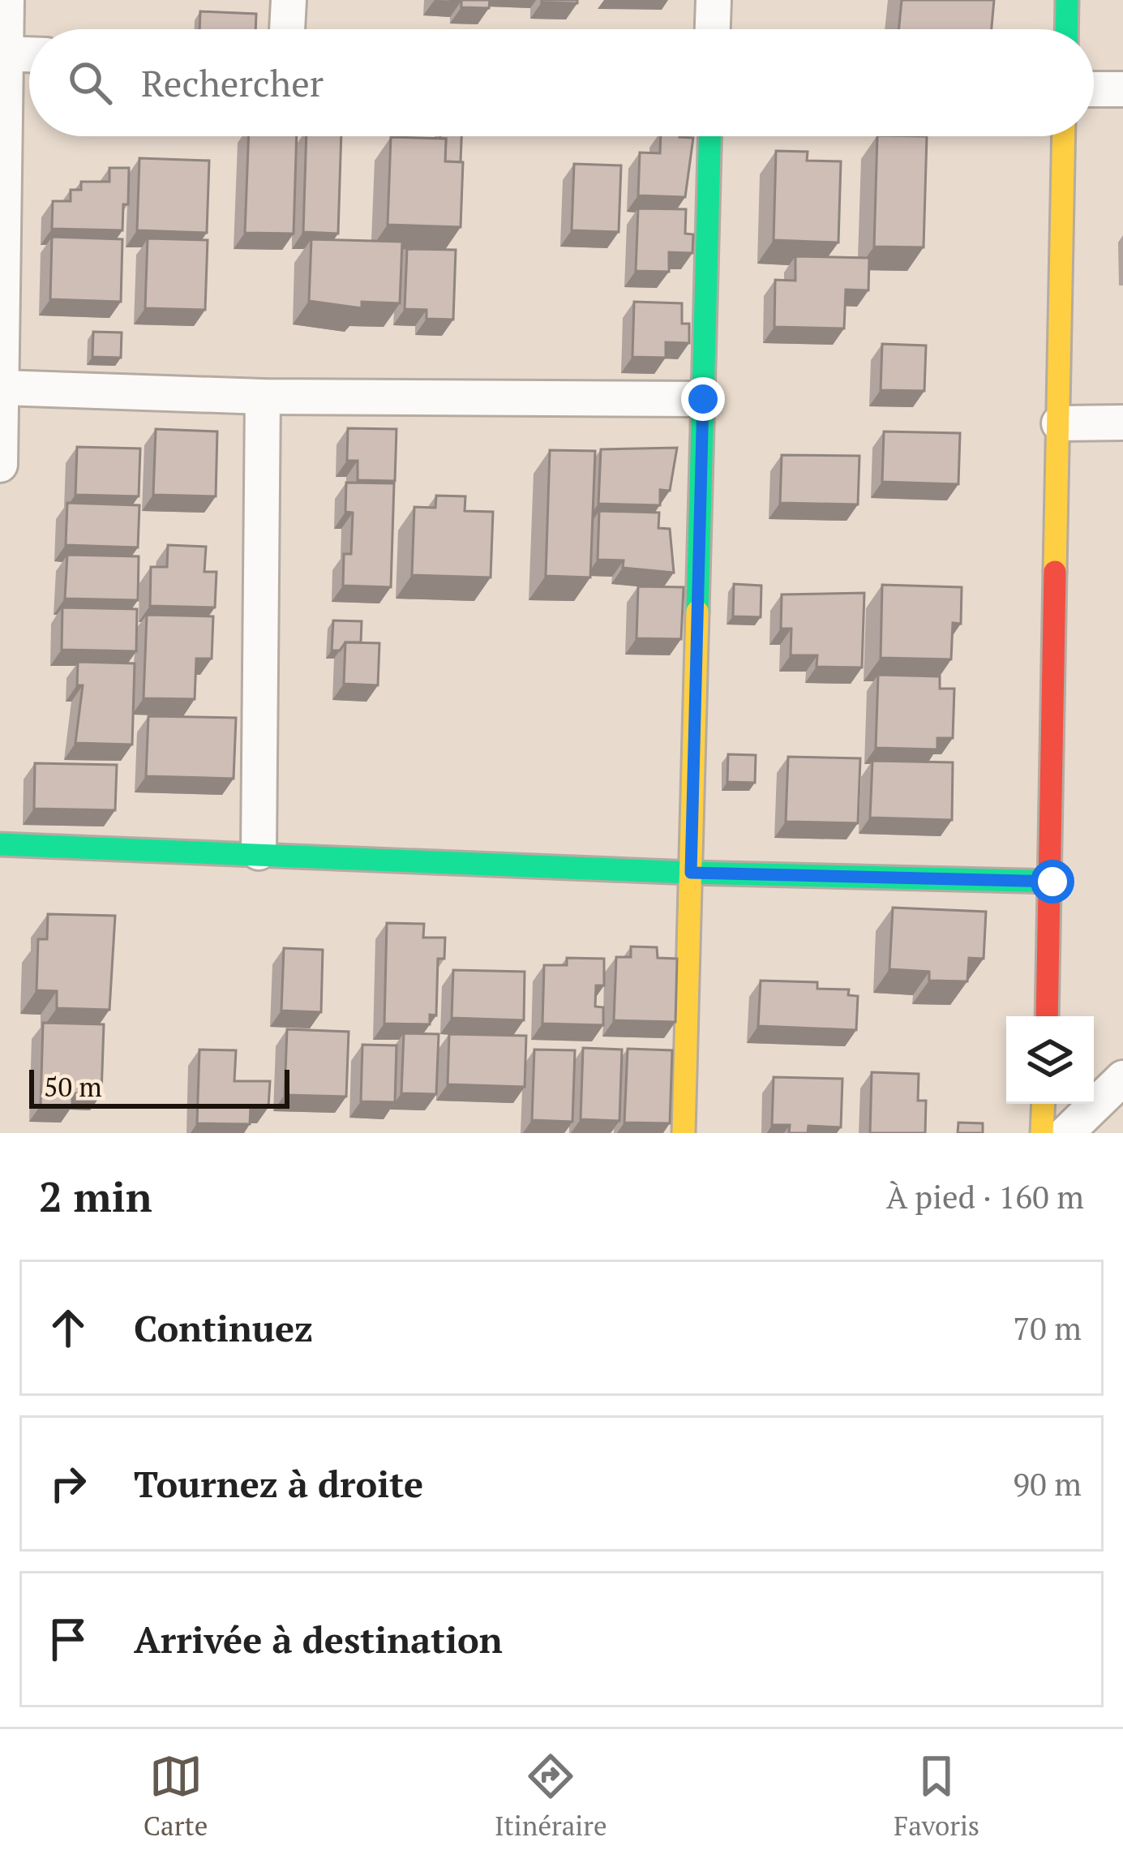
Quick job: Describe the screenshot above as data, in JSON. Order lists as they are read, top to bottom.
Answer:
{
  "scale_bar": "50 m",
  "page": {
    "search": "Rechercher",
    "scale": "50 m",
    "heading": ["2 min", "À pied · 160 m"],
    "list": [
      ["Continuez", "70 m"],
      ["Tournez à droite", "90 m"],
      "Arrivée à destination"
    ],
    "nav": ["Carte", "Itinéraire", "Favoris"]
  }
}
